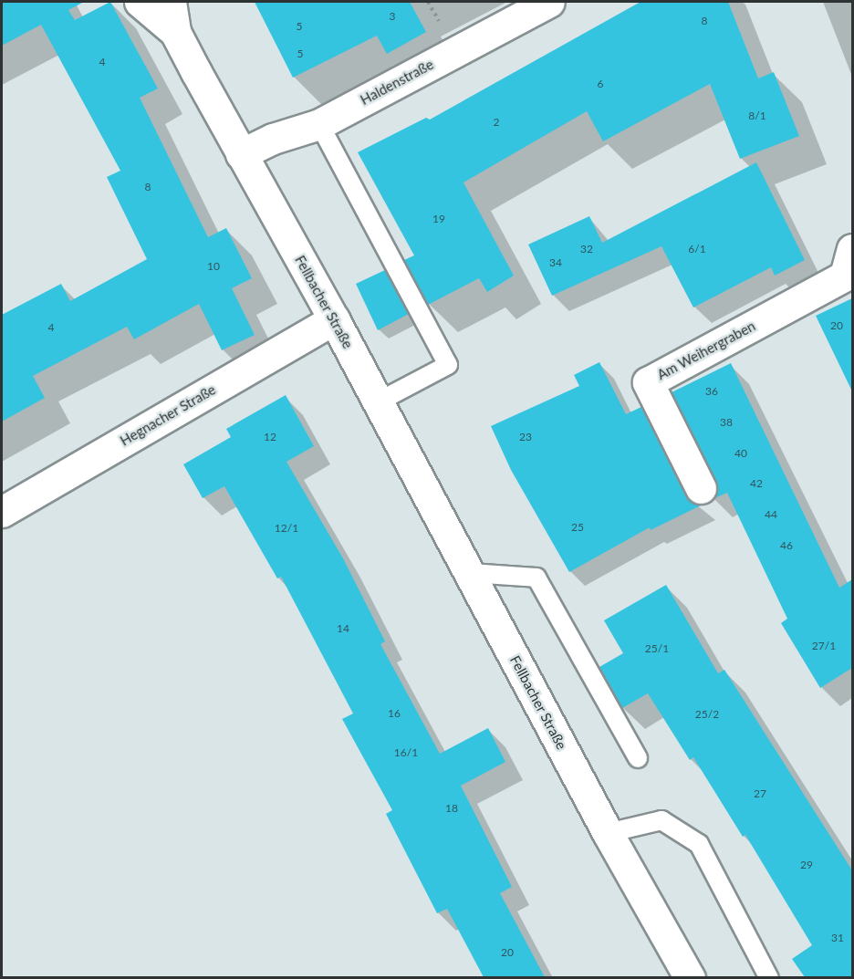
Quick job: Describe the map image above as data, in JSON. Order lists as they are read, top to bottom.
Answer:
{
  "streets": {
    "main road": [
      "Haldenstraße",
      "Fellbacher Straße",
      "Am Weihergraben",
      "Hegnacher Straße"
    ]
  },
  "crossings": [
    ["Haldenstraße", "Fellbacher Straße"],
    ["Fellbacher Straße", "Hegnacher Straße"]
  ],
  "house_numbers": [
    "3",
    "8",
    "5",
    "5",
    "4",
    "6",
    "8/1",
    "2",
    "8",
    "19",
    "32",
    "6/1",
    "34",
    "10",
    "20",
    "4",
    "36",
    "38",
    "12",
    "23",
    "40",
    "42",
    "44",
    "25",
    "12/1",
    "46",
    "14",
    "27/1",
    "25/1",
    "16",
    "25/2",
    "16/1",
    "27",
    "18",
    "29",
    "31",
    "20"
  ]
}
